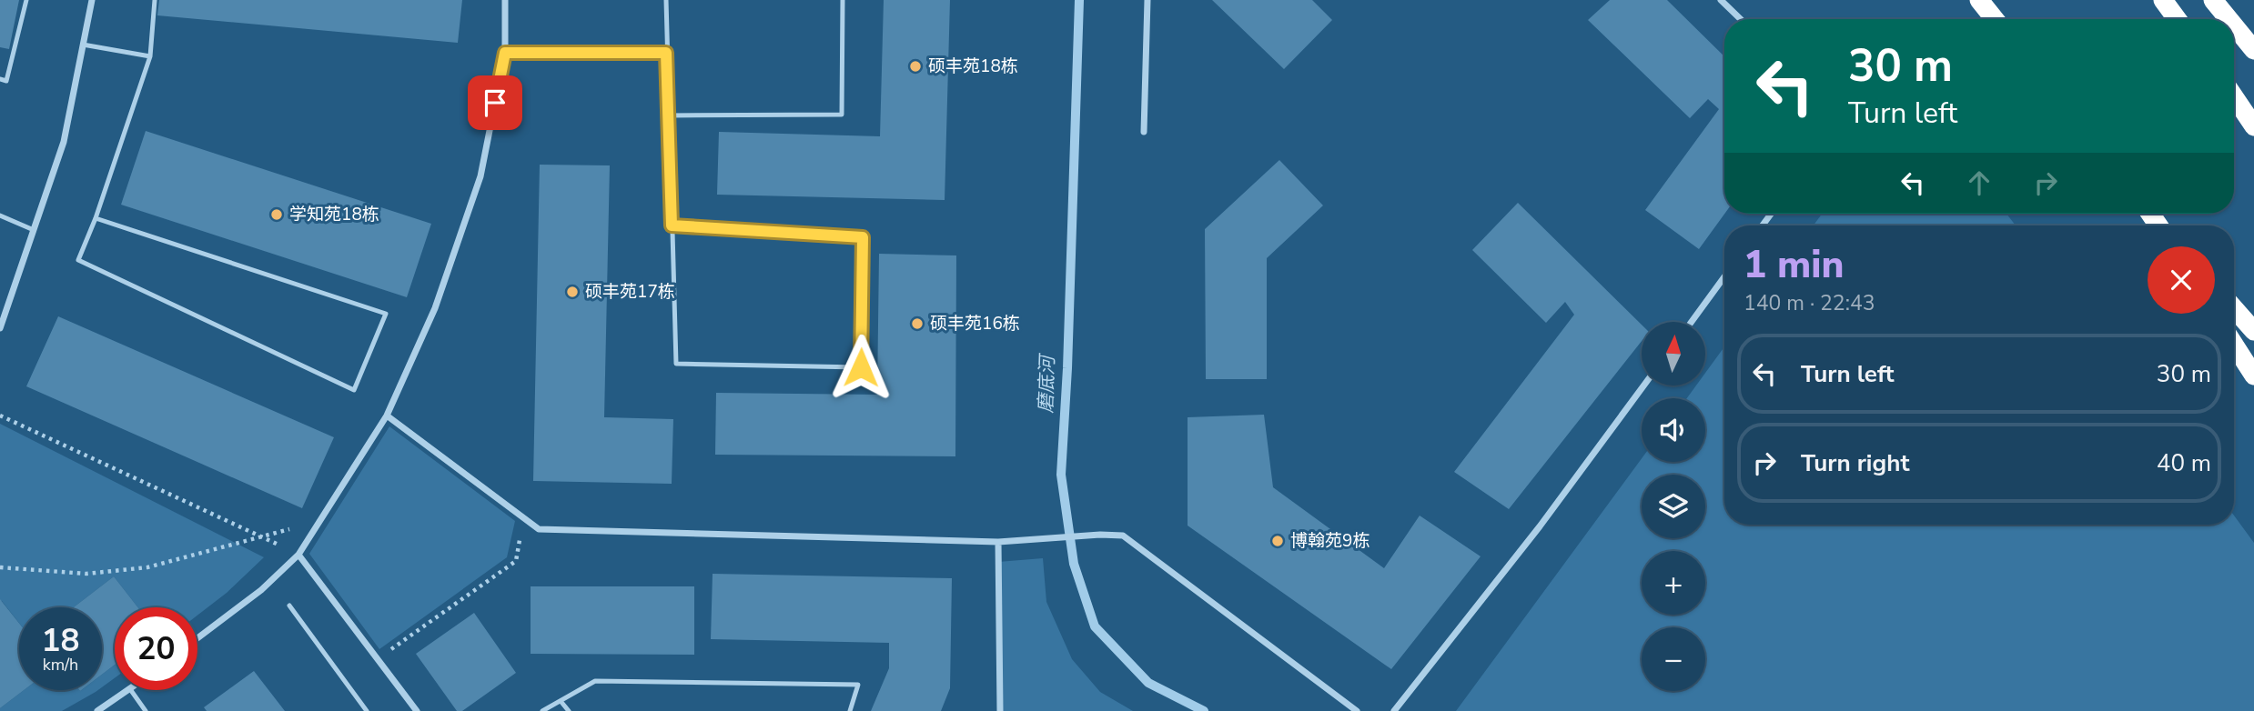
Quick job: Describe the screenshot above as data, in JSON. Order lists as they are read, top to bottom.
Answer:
{
  "water": ["磨底河"],
  "places": [
    "硕丰苑18栋",
    "学知苑18栋",
    "硕丰苑17栋",
    "硕丰苑16栋",
    "博翰苑9栋"
  ],
  "north": "top",
  "page": {
    "turn": ["30 m", "Turn left"],
    "heading": ["1 min", "140 m · 22:43"],
    "map_buttons": ["+", "−"],
    "list": [
      {
        "name": "Turn left",
        "value": "30 m"
      },
      {
        "name": "Turn right",
        "value": "40 m"
      }
    ],
    "speed": "18 km/h",
    "limit": "20"
  }
}
